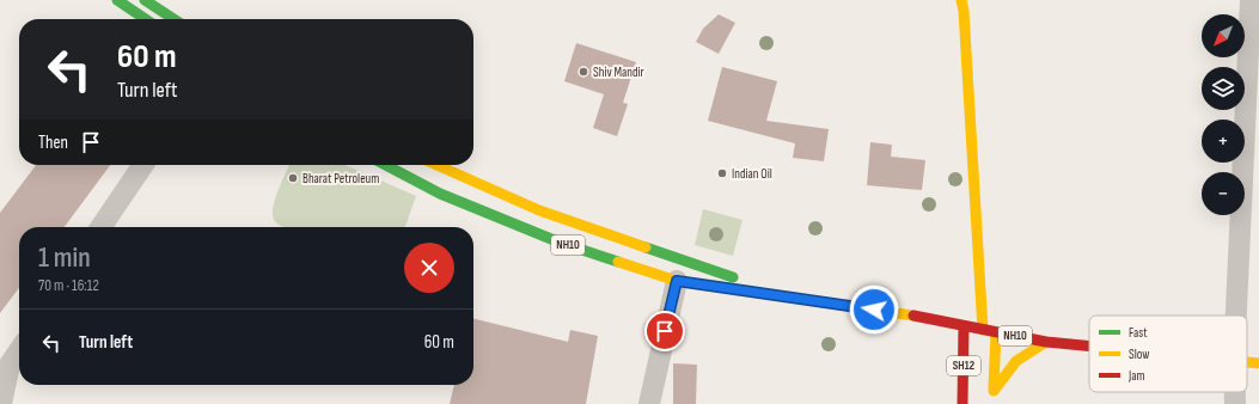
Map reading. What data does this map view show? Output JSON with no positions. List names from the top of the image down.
{
  "streets": {
    "main road": ["NH10", "SH12"]
  },
  "crossings": [
    ["NH10", "SH12"]
  ],
  "places": ["Shiv Mandir", "Indian Oil", "Bharat Petroleum"],
  "legend": ["Fast", "Slow", "Jam"],
  "north": "bottom left",
  "page": {
    "map_buttons": ["+", "−"],
    "turn": ["60 m", "Turn left"],
    "then": "Then",
    "heading": ["1 min", "70 m · 16:12"],
    "list": [
      {
        "name": "Turn left",
        "value": "60 m"
      }
    ]
  }
}
